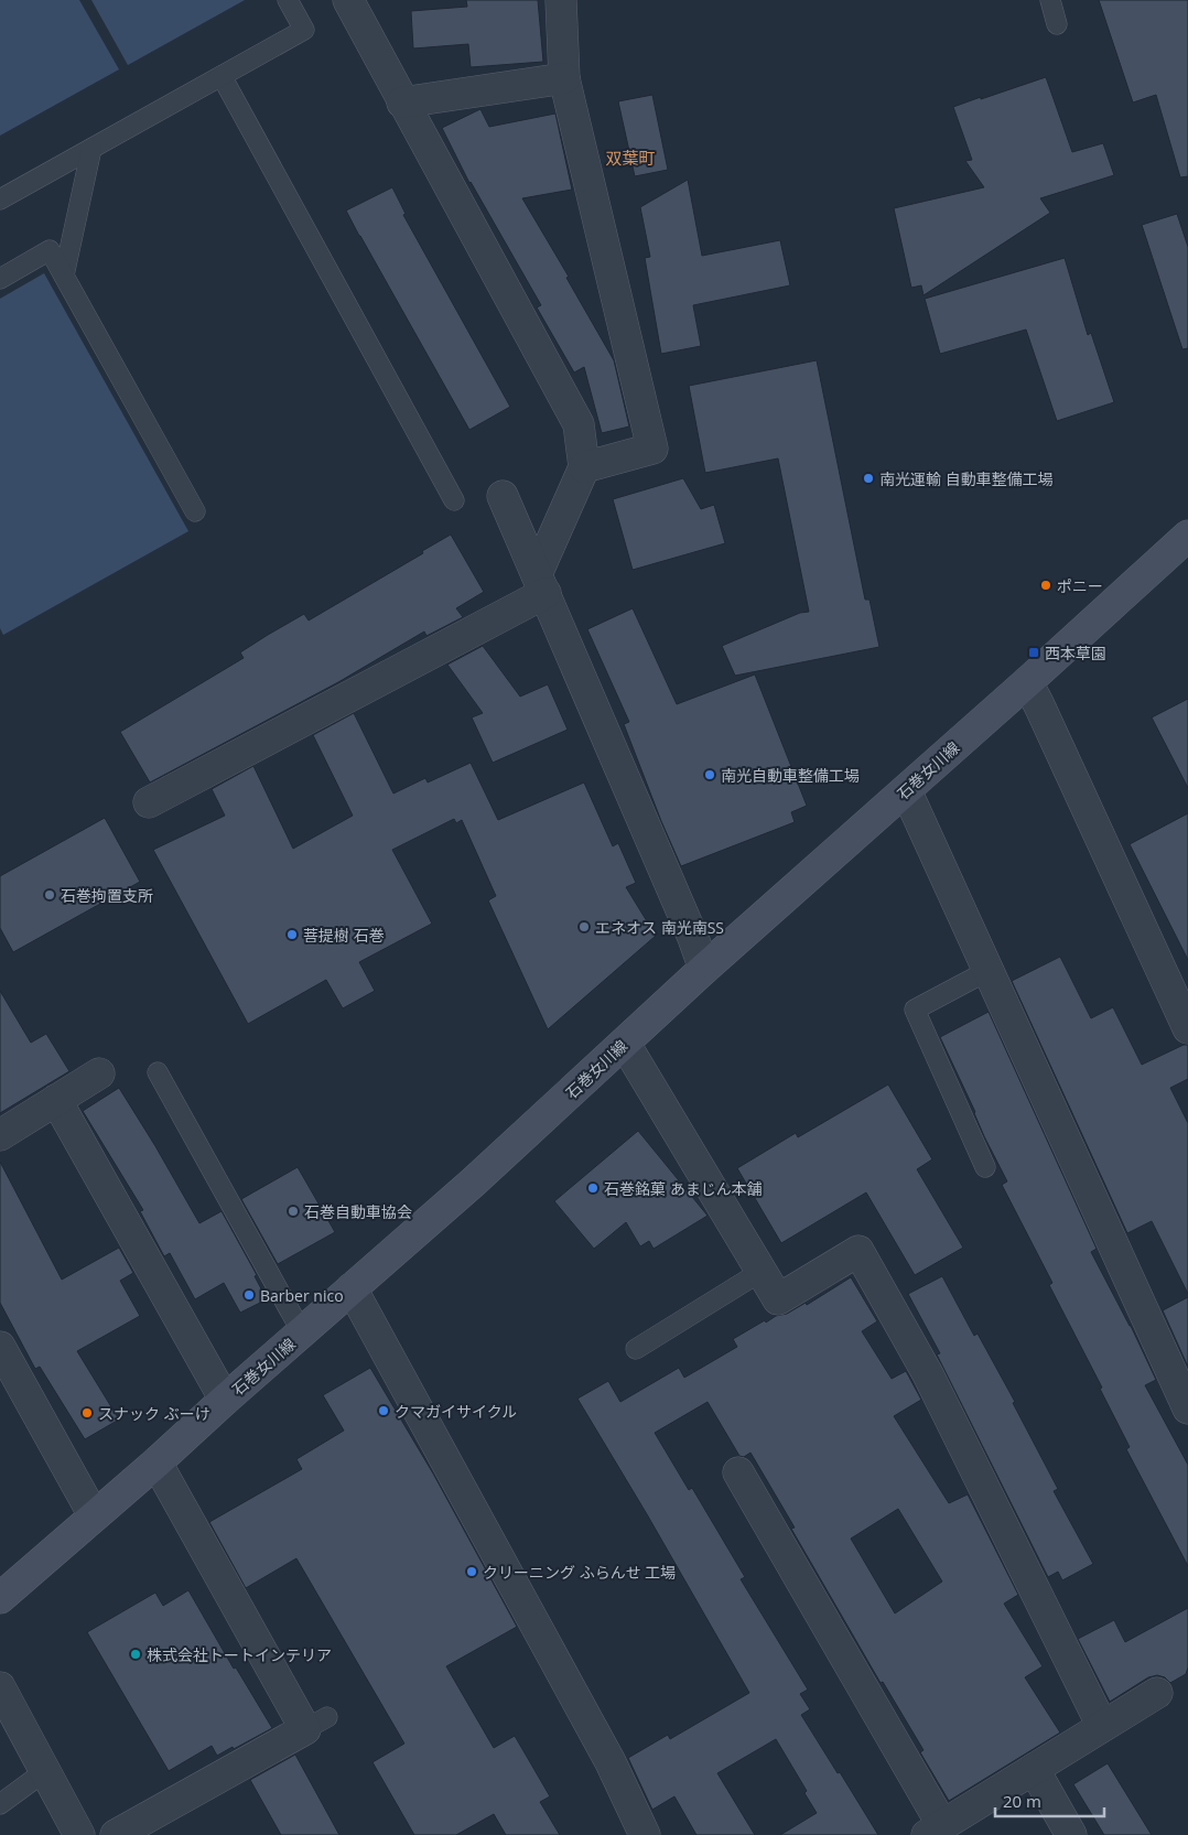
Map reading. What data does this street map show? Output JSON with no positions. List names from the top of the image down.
{
  "streets": {
    "main road": ["石巻女川線"]
  },
  "districts": ["双葉町"],
  "places": {
    "other": [
      "南光運輸 自動車整備工場",
      "ポニー",
      "南光自動車整備工場",
      "石巻拘置支所",
      "エネオス 南光南SS",
      "菩提樹 石巻",
      "石巻銘菓 あまじん本舗",
      "石巻自動車協会",
      "Barber nico",
      "クマガイサイクル",
      "スナック ぶーけ",
      "クリーニング ふらんせ 工場",
      "株式会社トートインテリア"
    ],
    "transit": ["西本草園"]
  },
  "scale_bar": "20 m"
}
